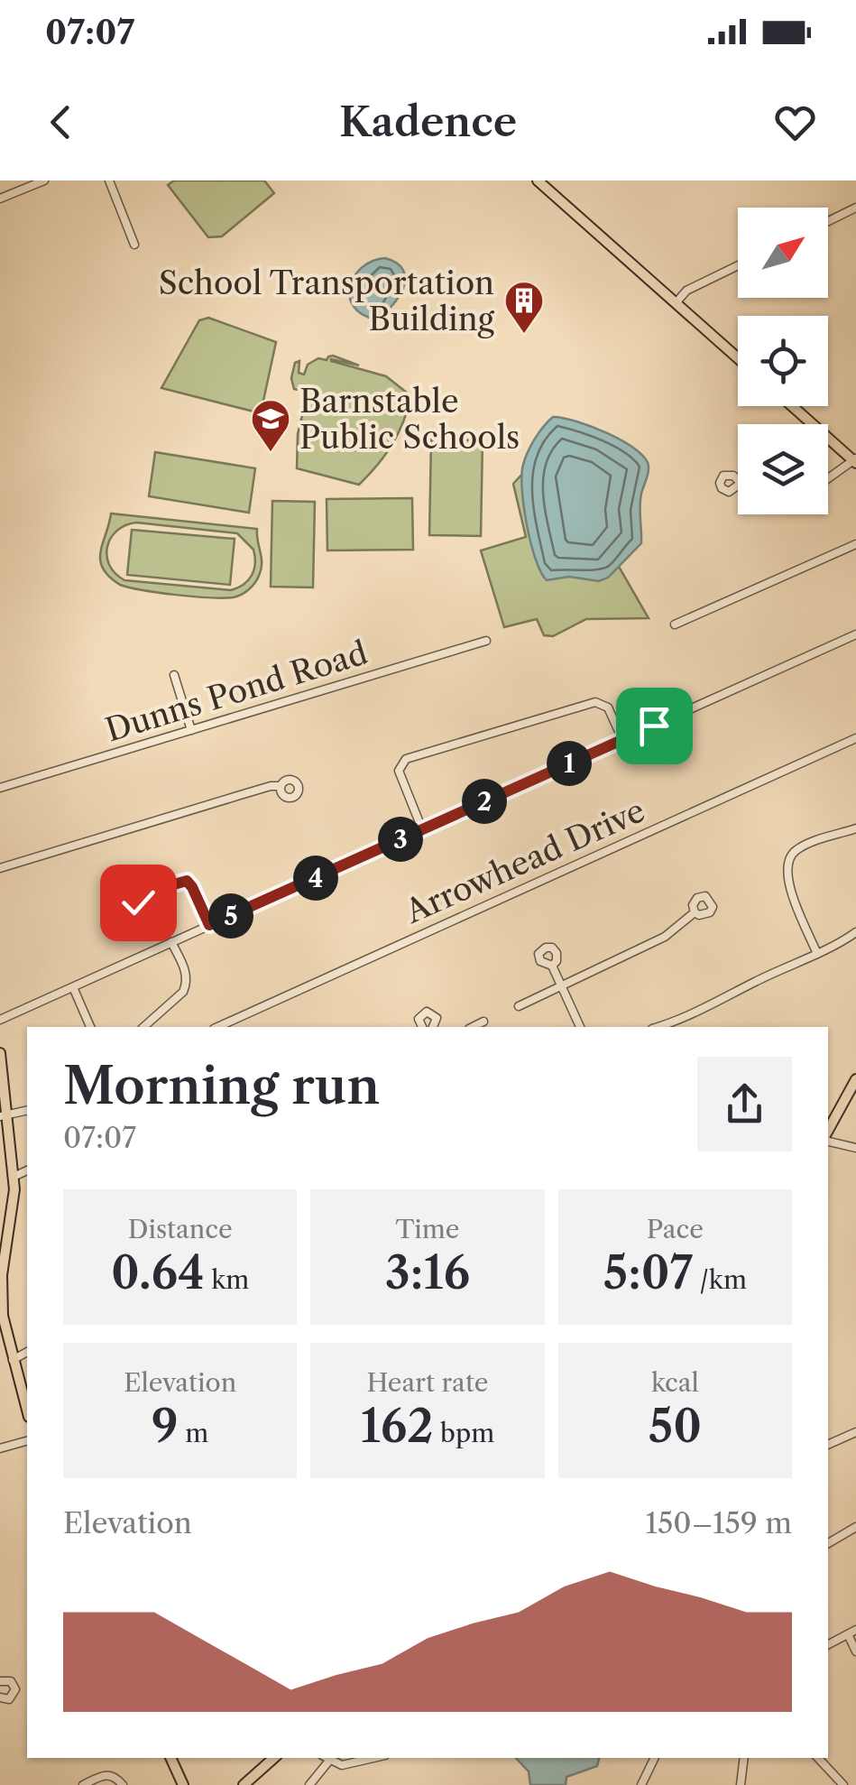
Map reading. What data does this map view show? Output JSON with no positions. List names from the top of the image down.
{
  "streets": {
    "street": ["Dunns Pond Road", "Arrowhead Drive"]
  },
  "places": {
    "building": ["School Transportation Building"],
    "school or university": ["Barnstable Public Schools"]
  },
  "north": "top right",
  "page": {
    "status": "07:07",
    "header": "Kadence",
    "pins": [
      "1",
      "2",
      "3",
      "4",
      "5"
    ],
    "heading": ["Morning run", "07:07"],
    "stats": [
      ["Distance", "0.64 km"],
      ["Time", "3:16"],
      ["Pace", "5:07 /km"],
      ["Elevation", "9 m"],
      ["Heart rate", "162 bpm"],
      ["kcal", "50"]
    ],
    "chart": ["Elevation", "150–159 m"]
  }
}
